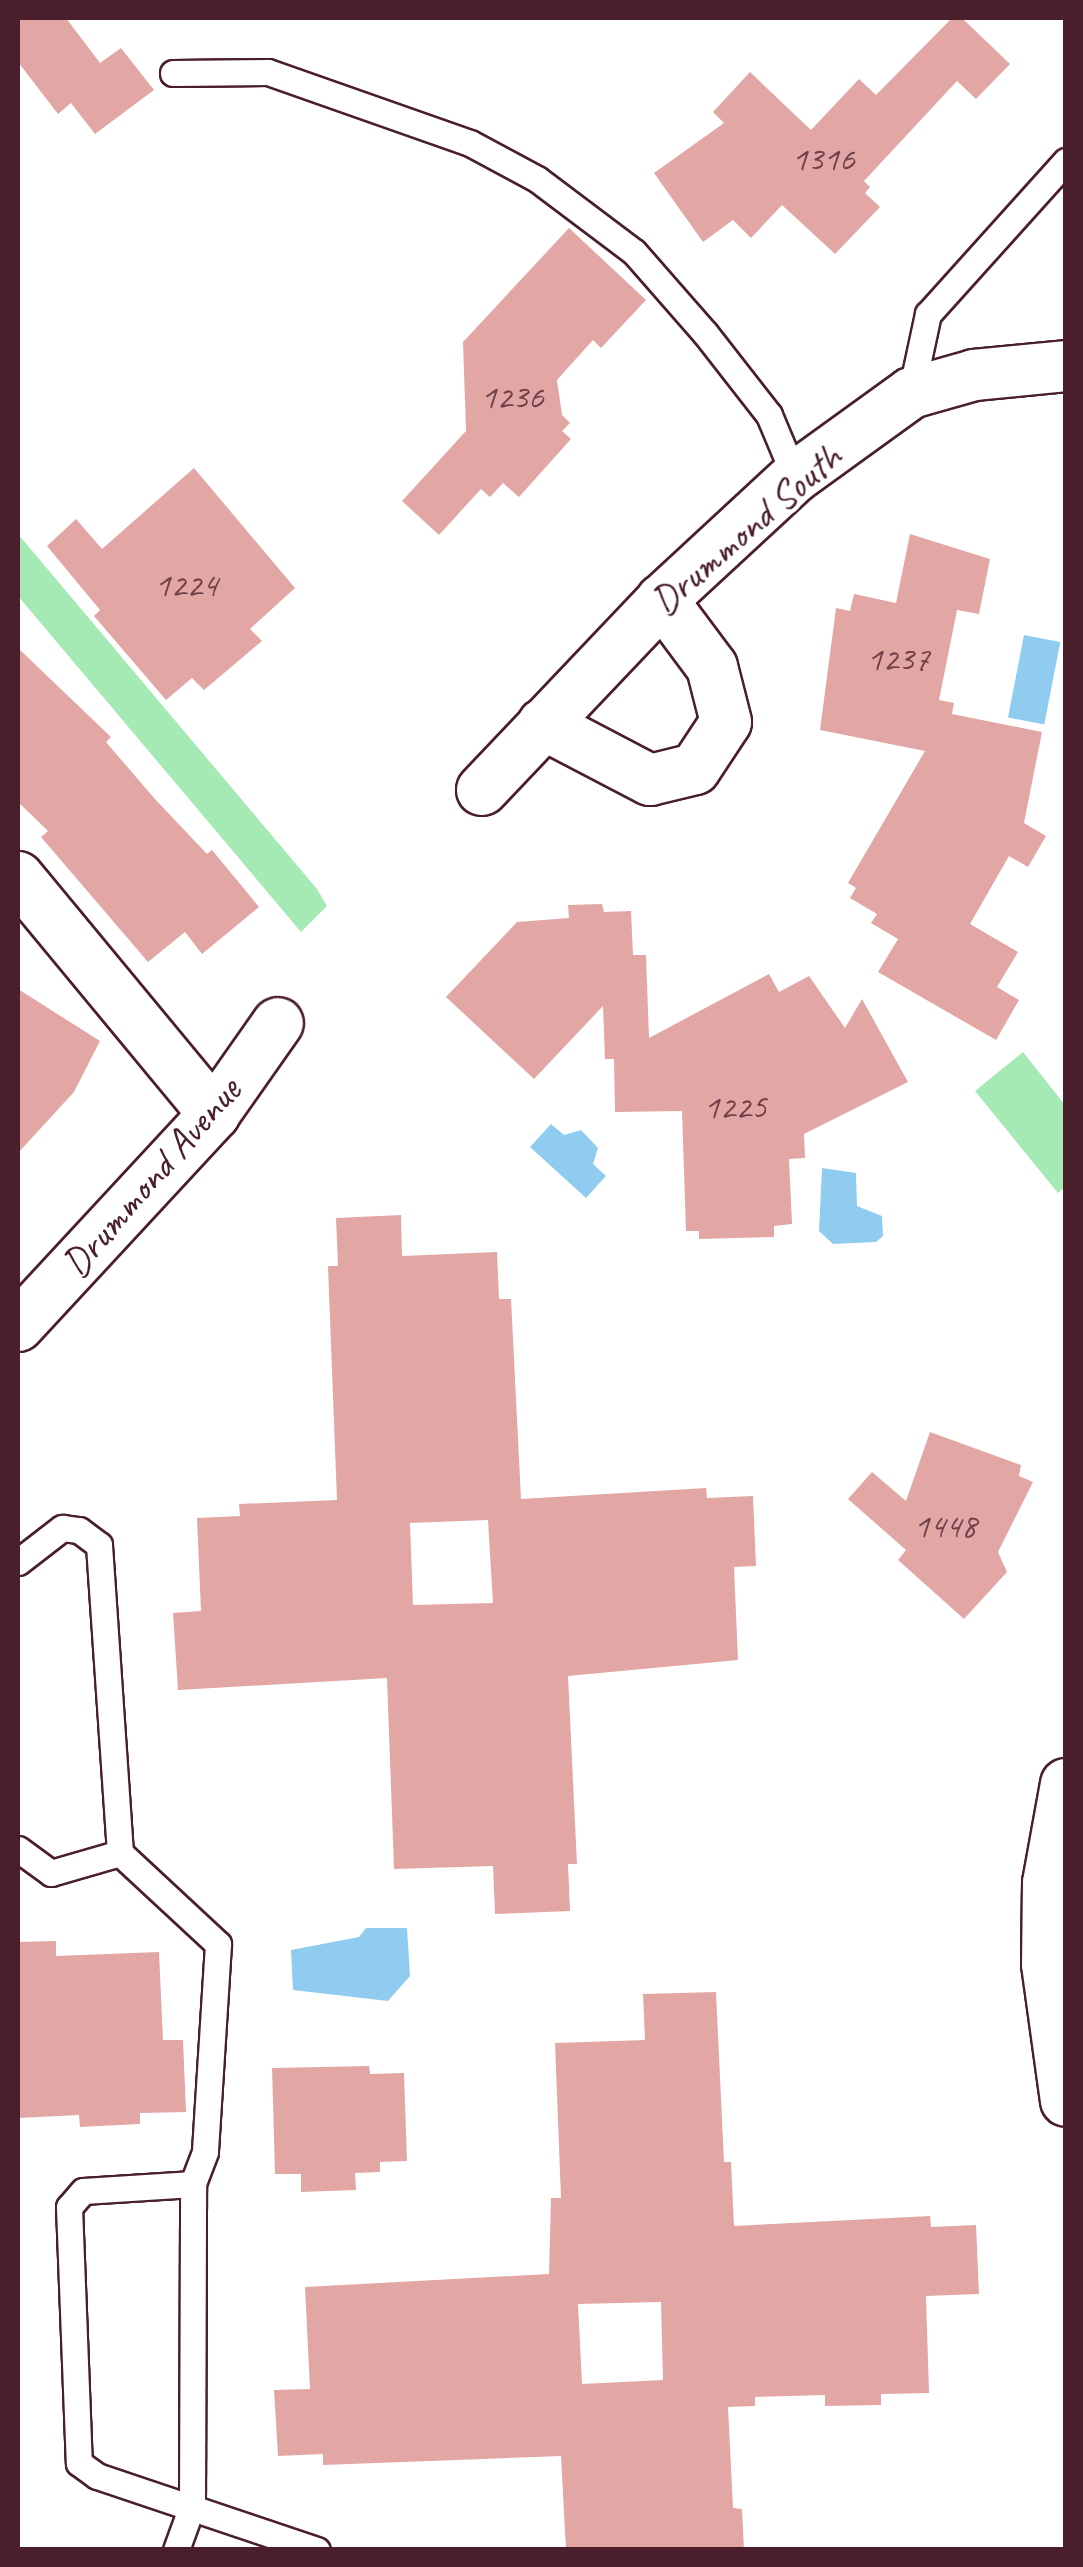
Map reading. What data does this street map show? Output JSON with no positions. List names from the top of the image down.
{
  "streets": {
    "street": ["Drummond South", "Drummond Avenue"]
  },
  "house_numbers": [
    "1316",
    "1236",
    "1224",
    "1237",
    "1225",
    "1448"
  ]
}
